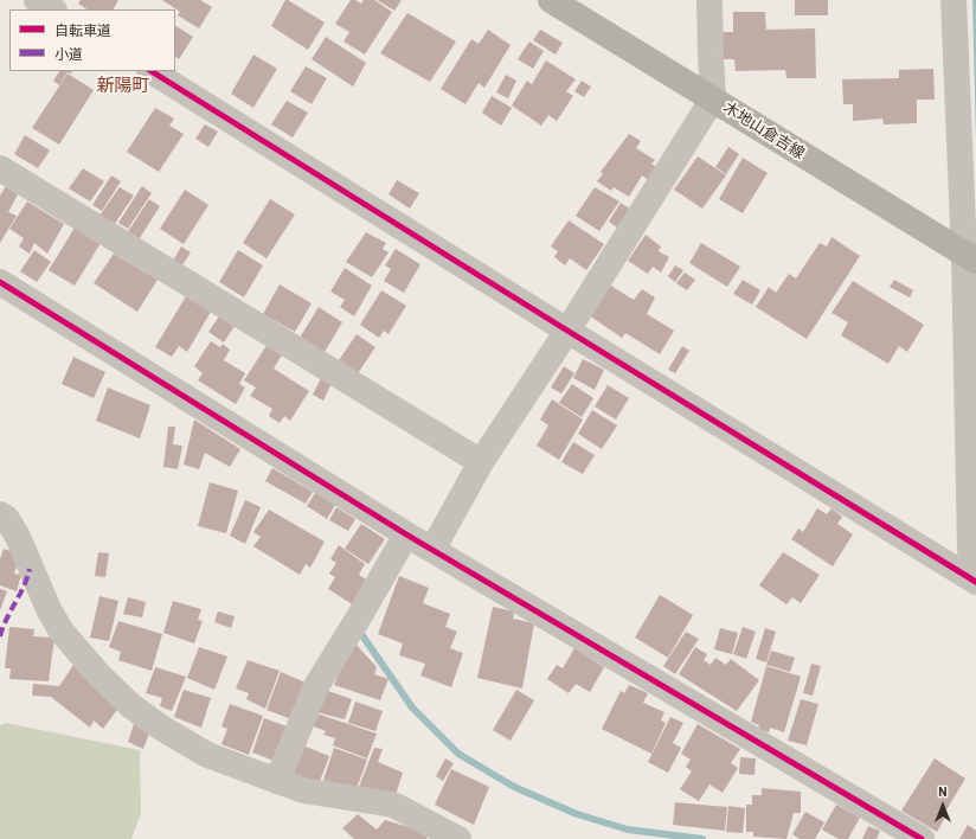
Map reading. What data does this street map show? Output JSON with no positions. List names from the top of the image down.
{
  "streets": {
    "main road": ["木地山倉吉線"]
  },
  "districts": ["新陽町"],
  "legend": ["自転車道", "小道"],
  "north": "top"
}
